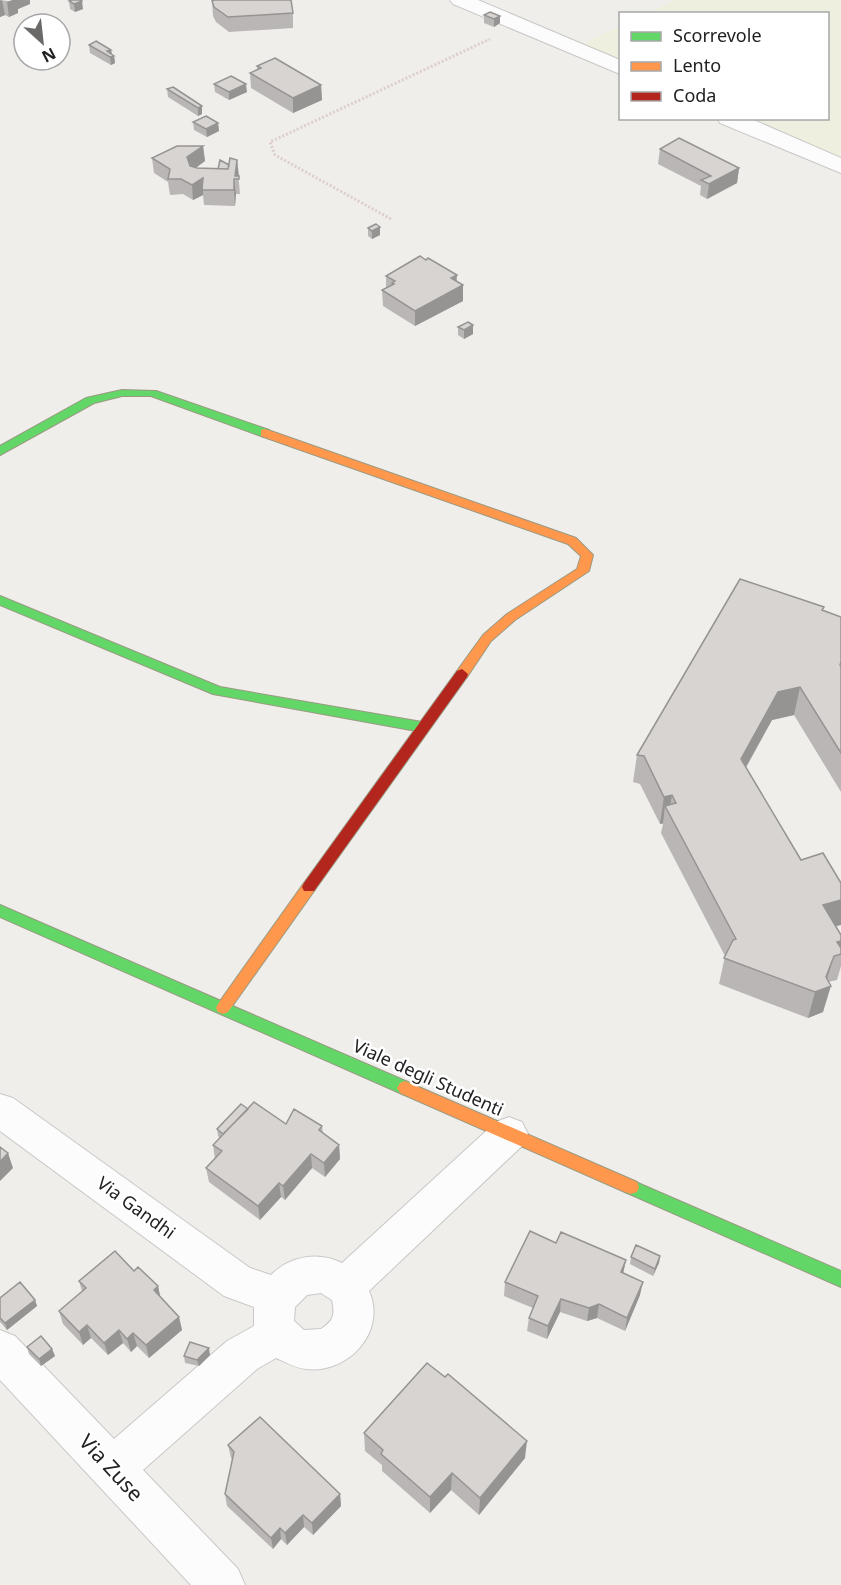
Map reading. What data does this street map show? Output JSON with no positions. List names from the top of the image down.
{
  "streets": {
    "street": ["Viale degli Studenti", "Via Gandhi", "Via Zuse"]
  },
  "legend": ["Scorrevole", "Lento", "Coda"],
  "north": "bottom right"
}
